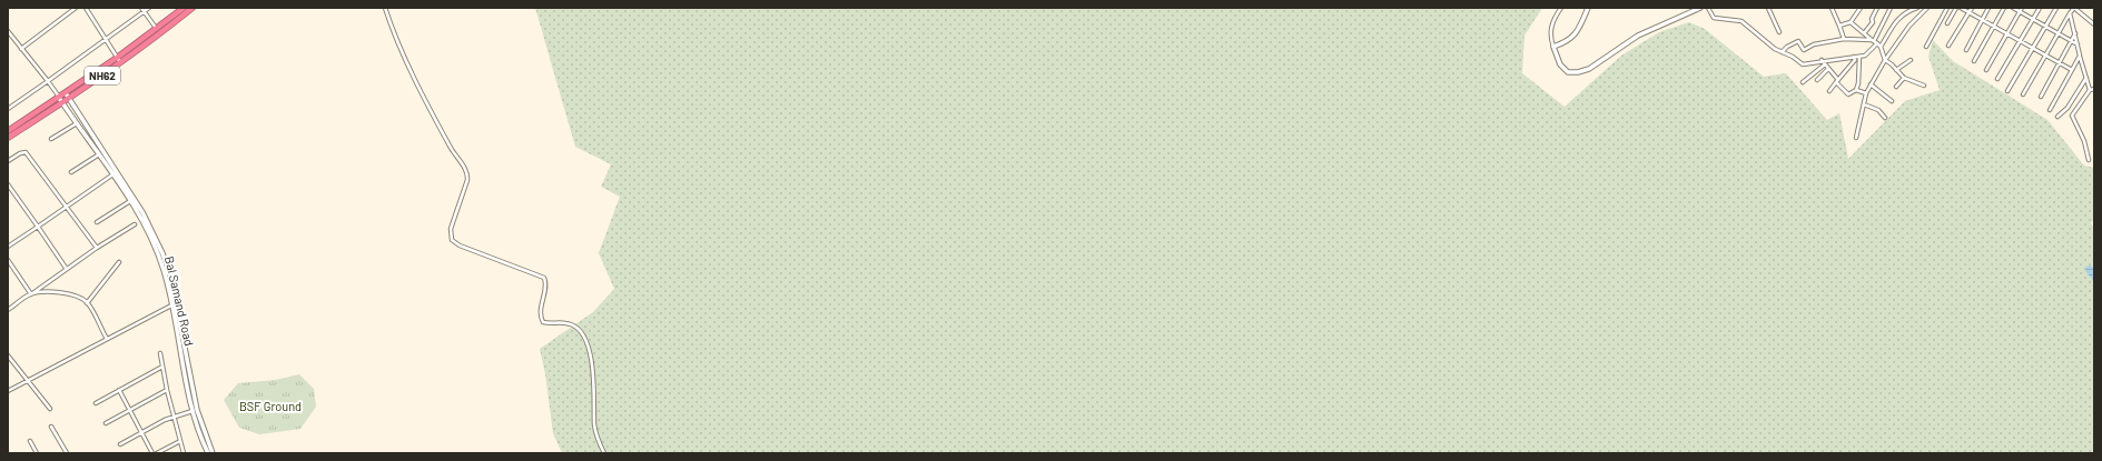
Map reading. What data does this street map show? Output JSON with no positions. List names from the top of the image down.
{
  "streets": {
    "highway": ["NH62"],
    "main road": ["Bal Samand Road"]
  },
  "crossings": [
    ["NH62", "Bal Samand Road"]
  ],
  "parks": ["BSF Ground"]
}
